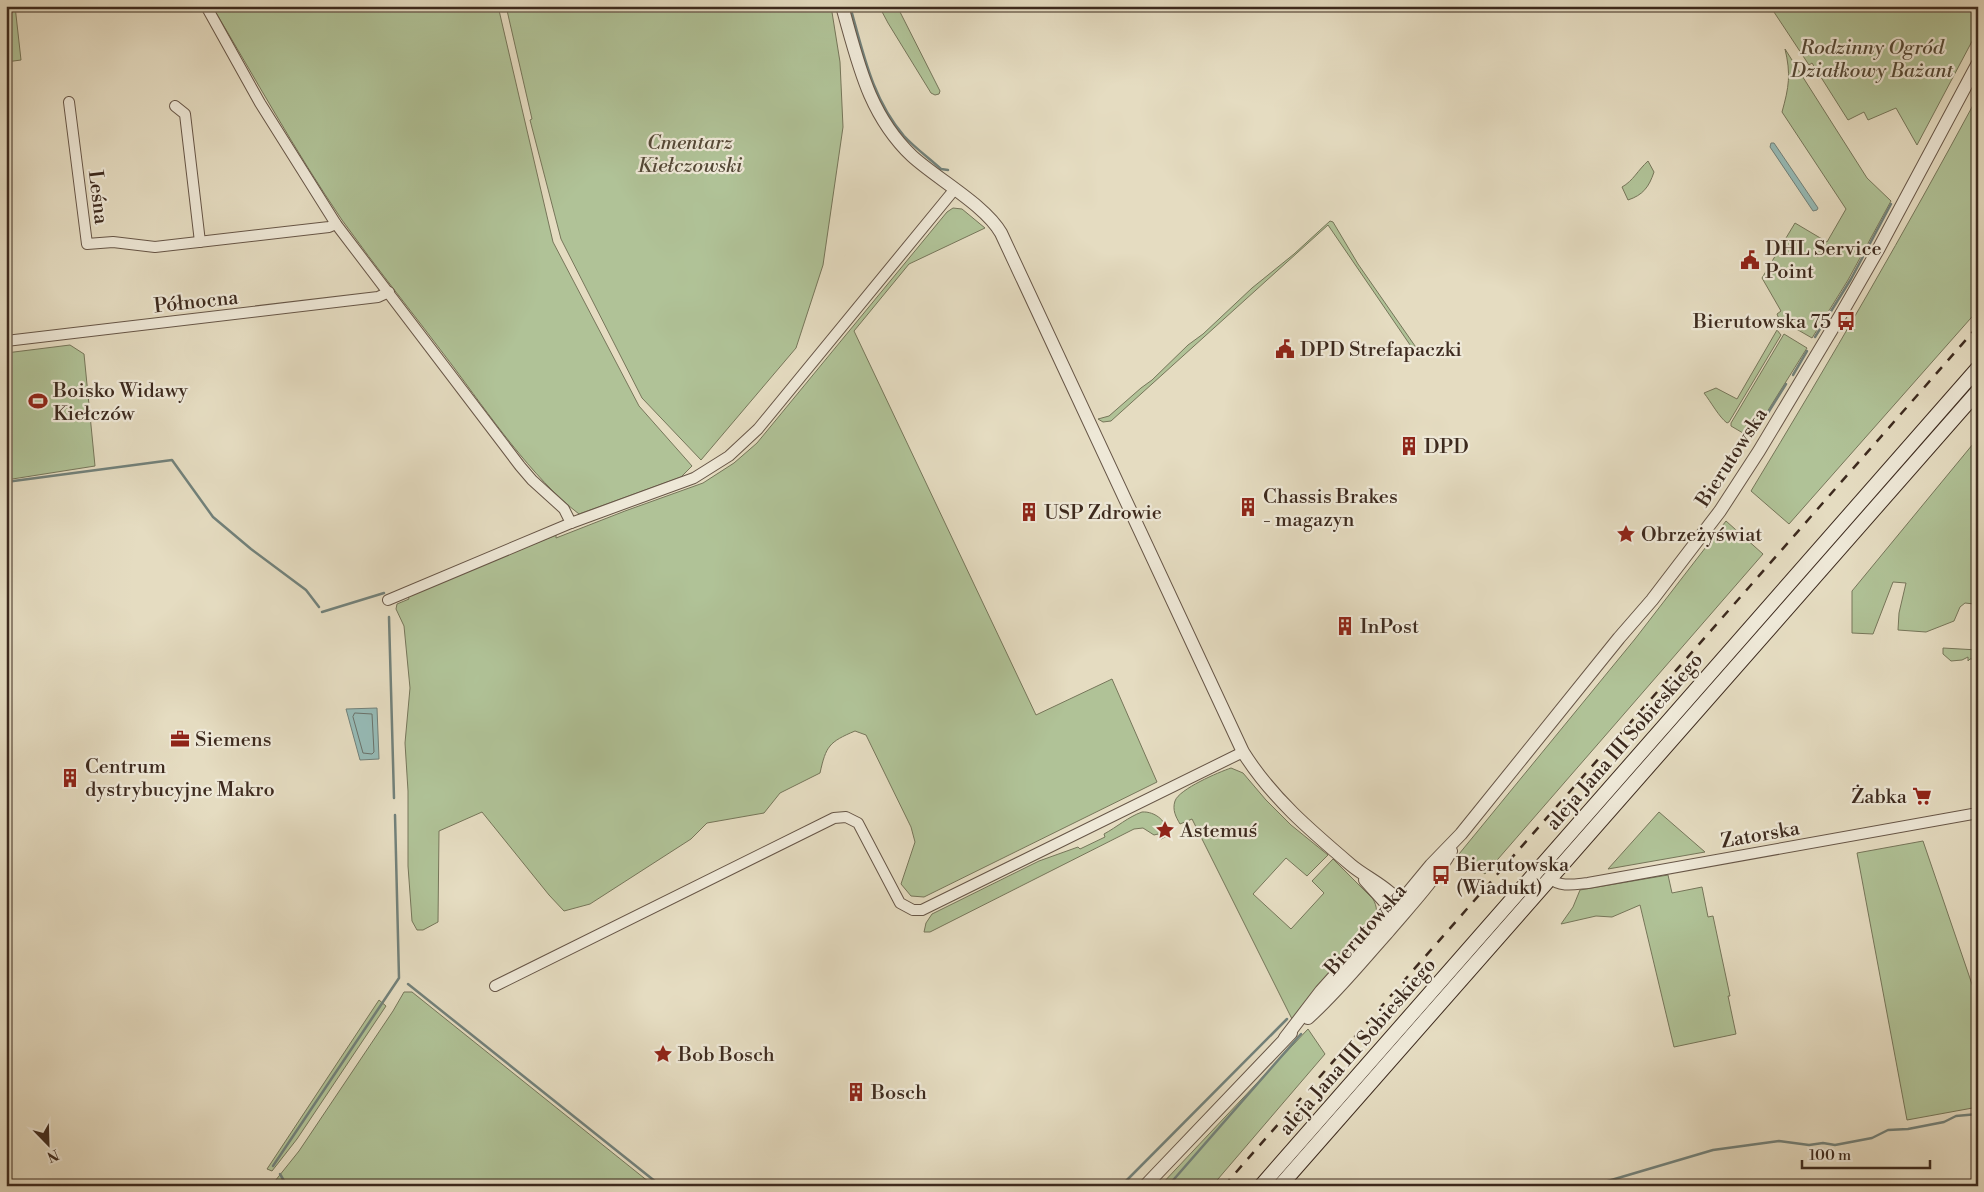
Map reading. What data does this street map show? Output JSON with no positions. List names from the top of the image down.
{
  "streets": {
    "main road": ["aleja Jana III Sobieskiego"],
    "street": [
      "Leśna",
      "Północna",
      "Bierutowska",
      "Zatorska"
    ]
  },
  "crossings": [
    ["aleja Jana III Sobieskiego", "Zatorska"]
  ],
  "parks": ["Rodzinny Ogród Działkowy Bażant", "Cmentarz Kiełczowski"],
  "places": {
    "public building": ["DHL Service Point", "DPD Strefapaczki"],
    "bus stop": ["Bierutowska 75", "Bierutowska (Wiadukt)"],
    "sports": ["Boisko Widawy Kiełczów"],
    "building": [
      "DPD",
      "Chassis Brakes - magazyn",
      "USP Zdrowie",
      "InPost",
      "Centrum dystrybucyjne Makro",
      "Bosch"
    ],
    "place": ["Obrzeżyświat", "Astemuś", "Bob Bosch"],
    "office": ["Siemens"],
    "supermarket": ["Żabka"]
  },
  "scale_bar": "100 m",
  "north": "bottom right"
}
